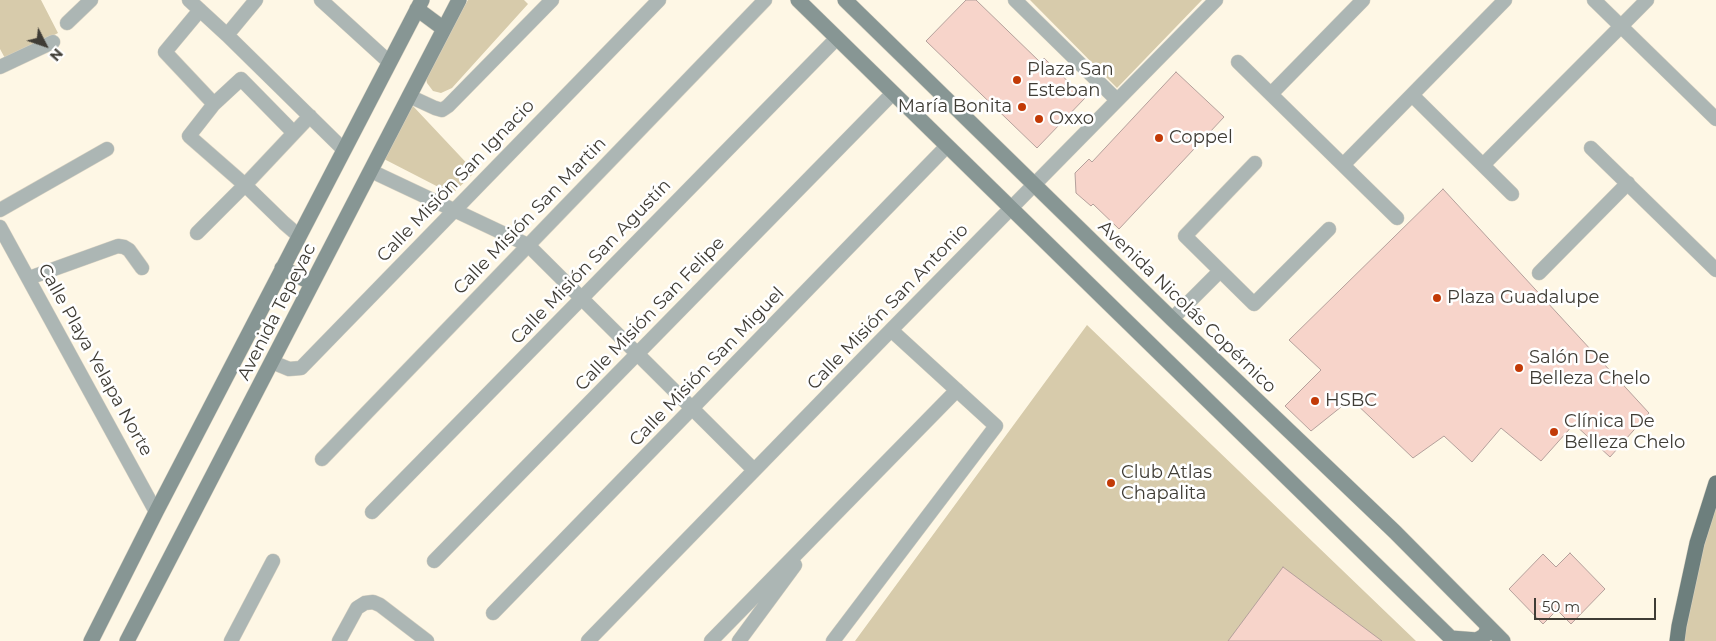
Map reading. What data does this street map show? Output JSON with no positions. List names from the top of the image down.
{
  "streets": {
    "street": [
      "Calle Misión San Ignacio",
      "Calle Misión San Martin",
      "Calle Misión San Agustín",
      "Calle Misión San Antonio",
      "Avenida Nicolás Copérnico",
      "Avenida Tepeyac",
      "Calle Misión San Felipe",
      "Calle Playa Yelapa Norte",
      "Calle Misión San Miguel"
    ]
  },
  "crossings": [
    ["Calle Misión San Ignacio", "Avenida Tepeyac"],
    ["Calle Misión San Antonio", "Avenida Nicolás Copérnico"],
    ["Avenida Tepeyac", "Calle Playa Yelapa Norte"]
  ],
  "places": [
    "Plaza San Esteban",
    "María Bonita",
    "Oxxo",
    "Coppel",
    "Plaza Guadalupe",
    "Salón De Belleza Chelo",
    "HSBC",
    "Clínica De Belleza Chelo",
    "Club Atlas Chapalita"
  ],
  "scale_bar": "50 m",
  "north": "bottom right"
}
